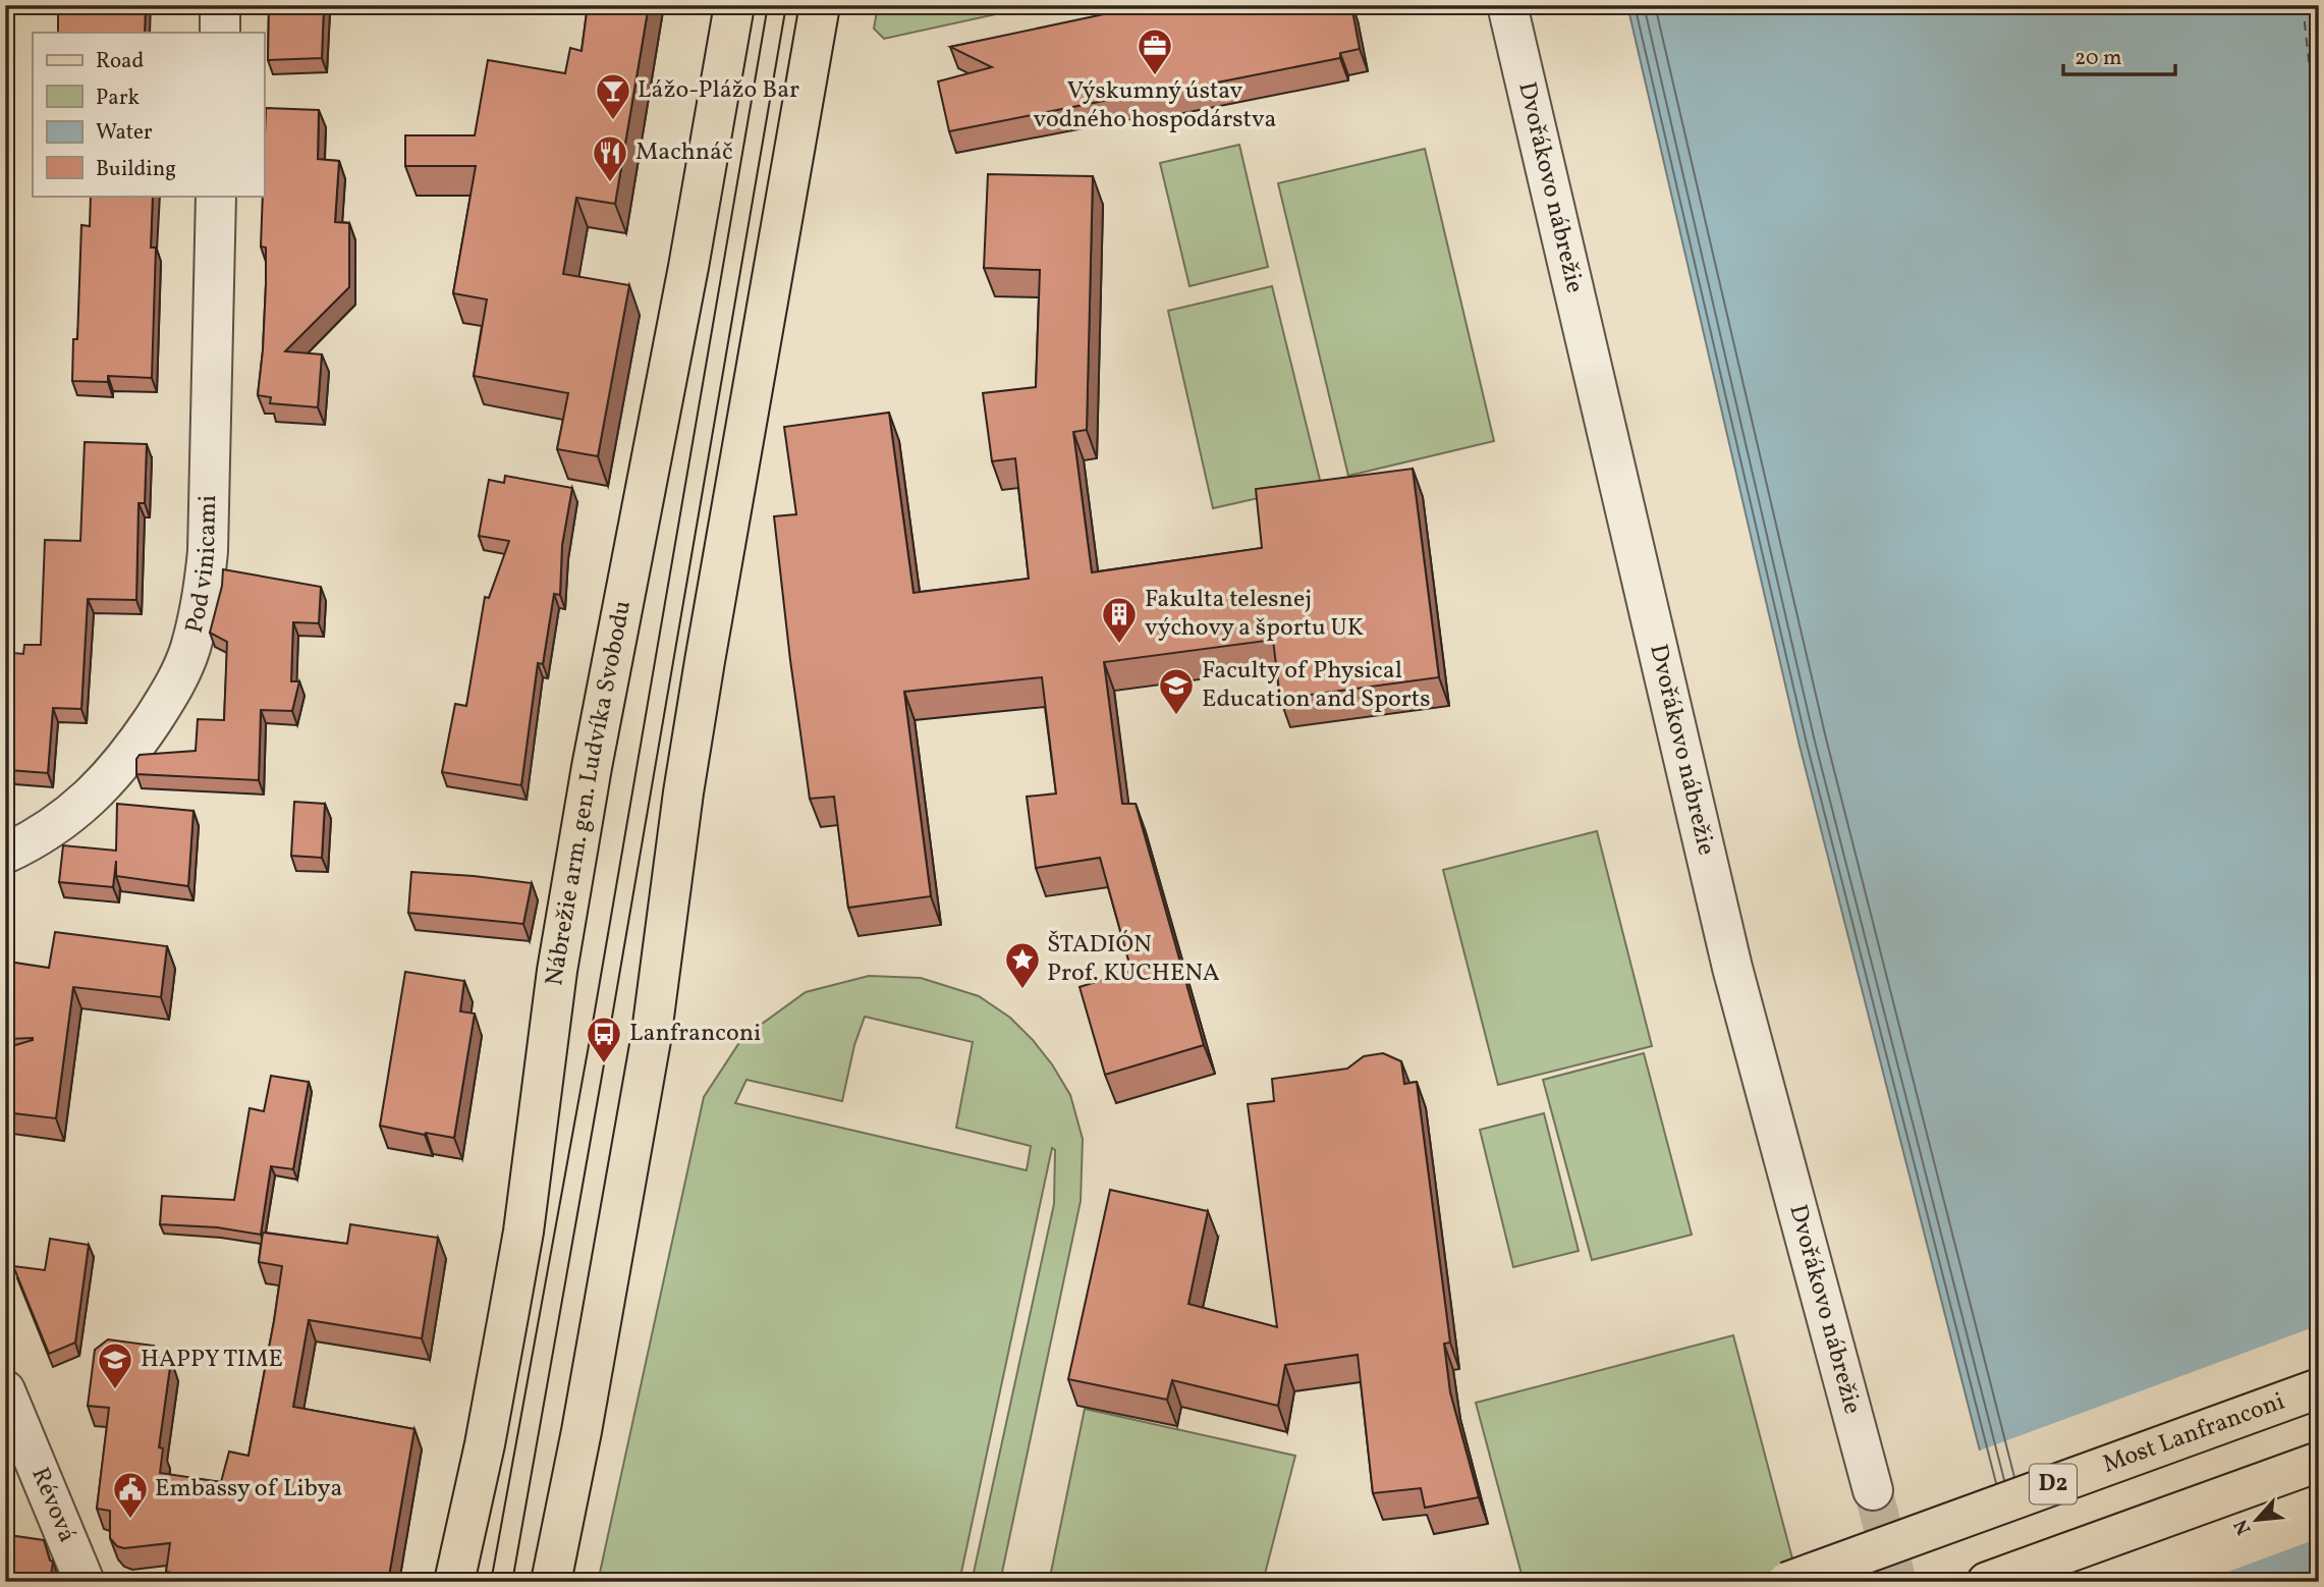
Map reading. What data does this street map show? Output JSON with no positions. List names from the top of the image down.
{
  "streets": {
    "main road": ["Nábrežie arm. gen. Ludvíka Svobodu", "Most Lanfranconi", "D2"],
    "street": ["Dvořákovo nábrežie", "Pod vinicami", "Révová"]
  },
  "places": {
    "office": ["Výskumný ústav vodného hospodárstva"],
    "bar": ["Lážo-Plážo Bar"],
    "restaurant": ["Machnáč"],
    "building": ["Fakulta telesnej výchovy a športu UK"],
    "school or university": ["Faculty of Physical Education and Sports", "HAPPY TIME"],
    "place": ["ŠTADIÓN Prof. KUCHENA"],
    "bus stop": ["Lanfranconi"],
    "public building": ["Embassy of Libya"]
  },
  "legend": [
    "Road",
    "Park",
    "Water",
    "Building"
  ],
  "scale_bar": "20 m",
  "north": "bottom left"
}
